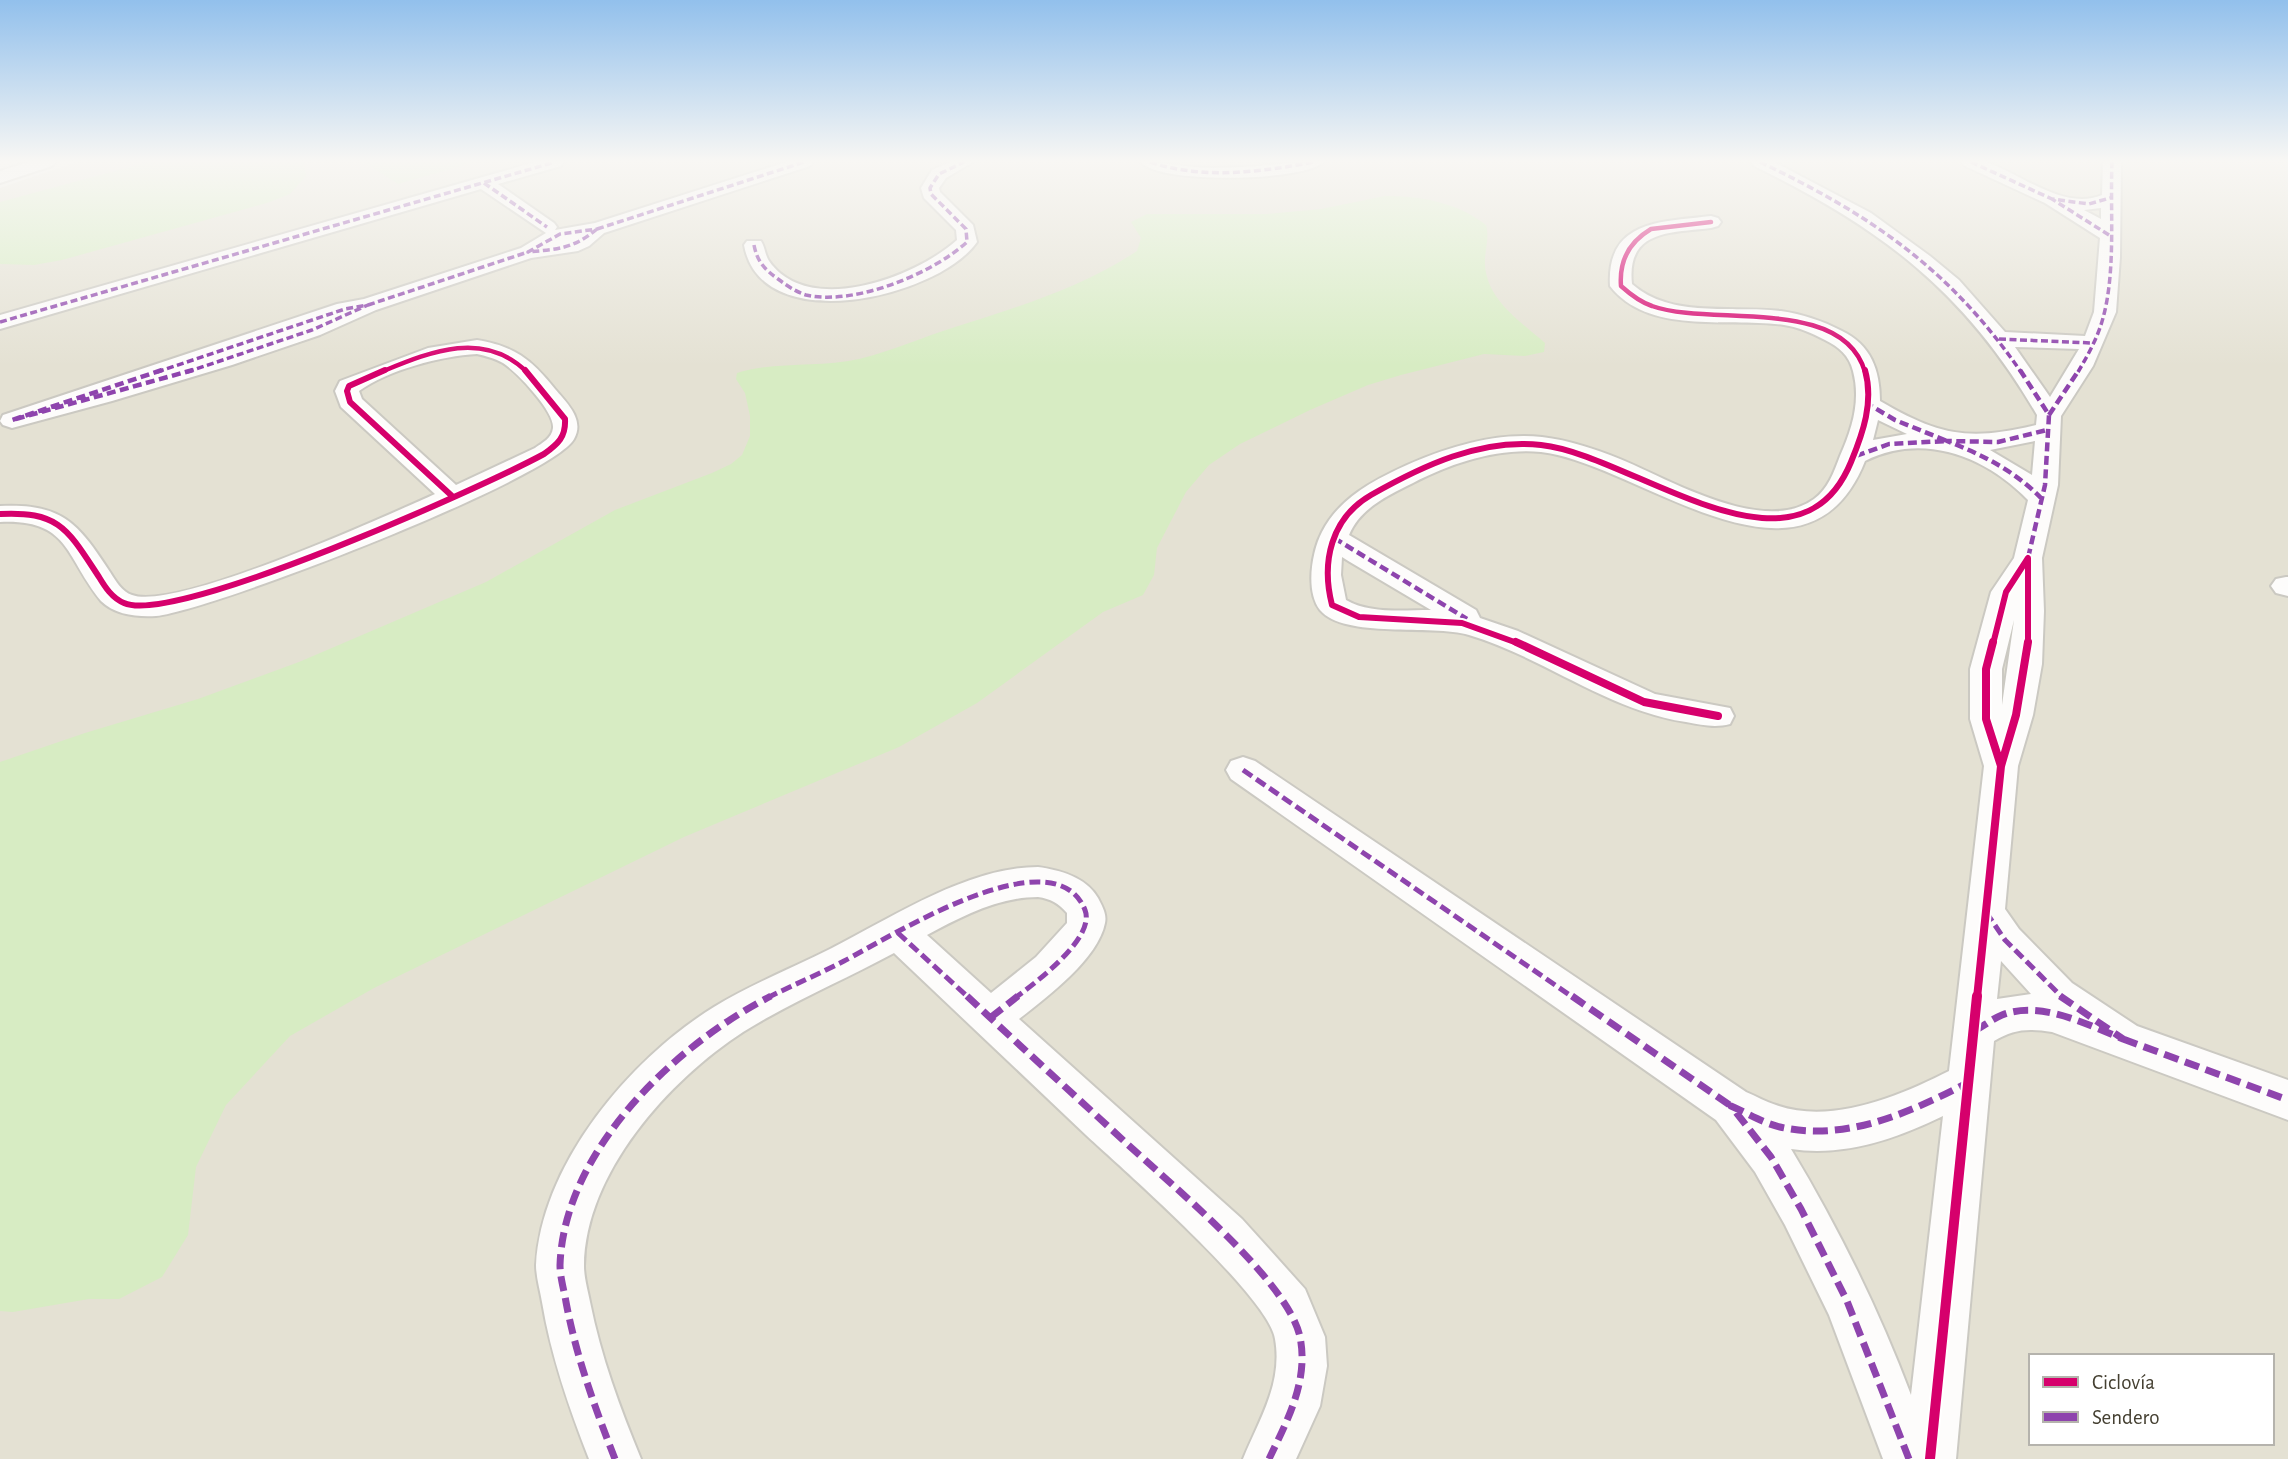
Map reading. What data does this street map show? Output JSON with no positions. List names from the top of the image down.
{
  "legend": ["Ciclovía", "Sendero"]
}
